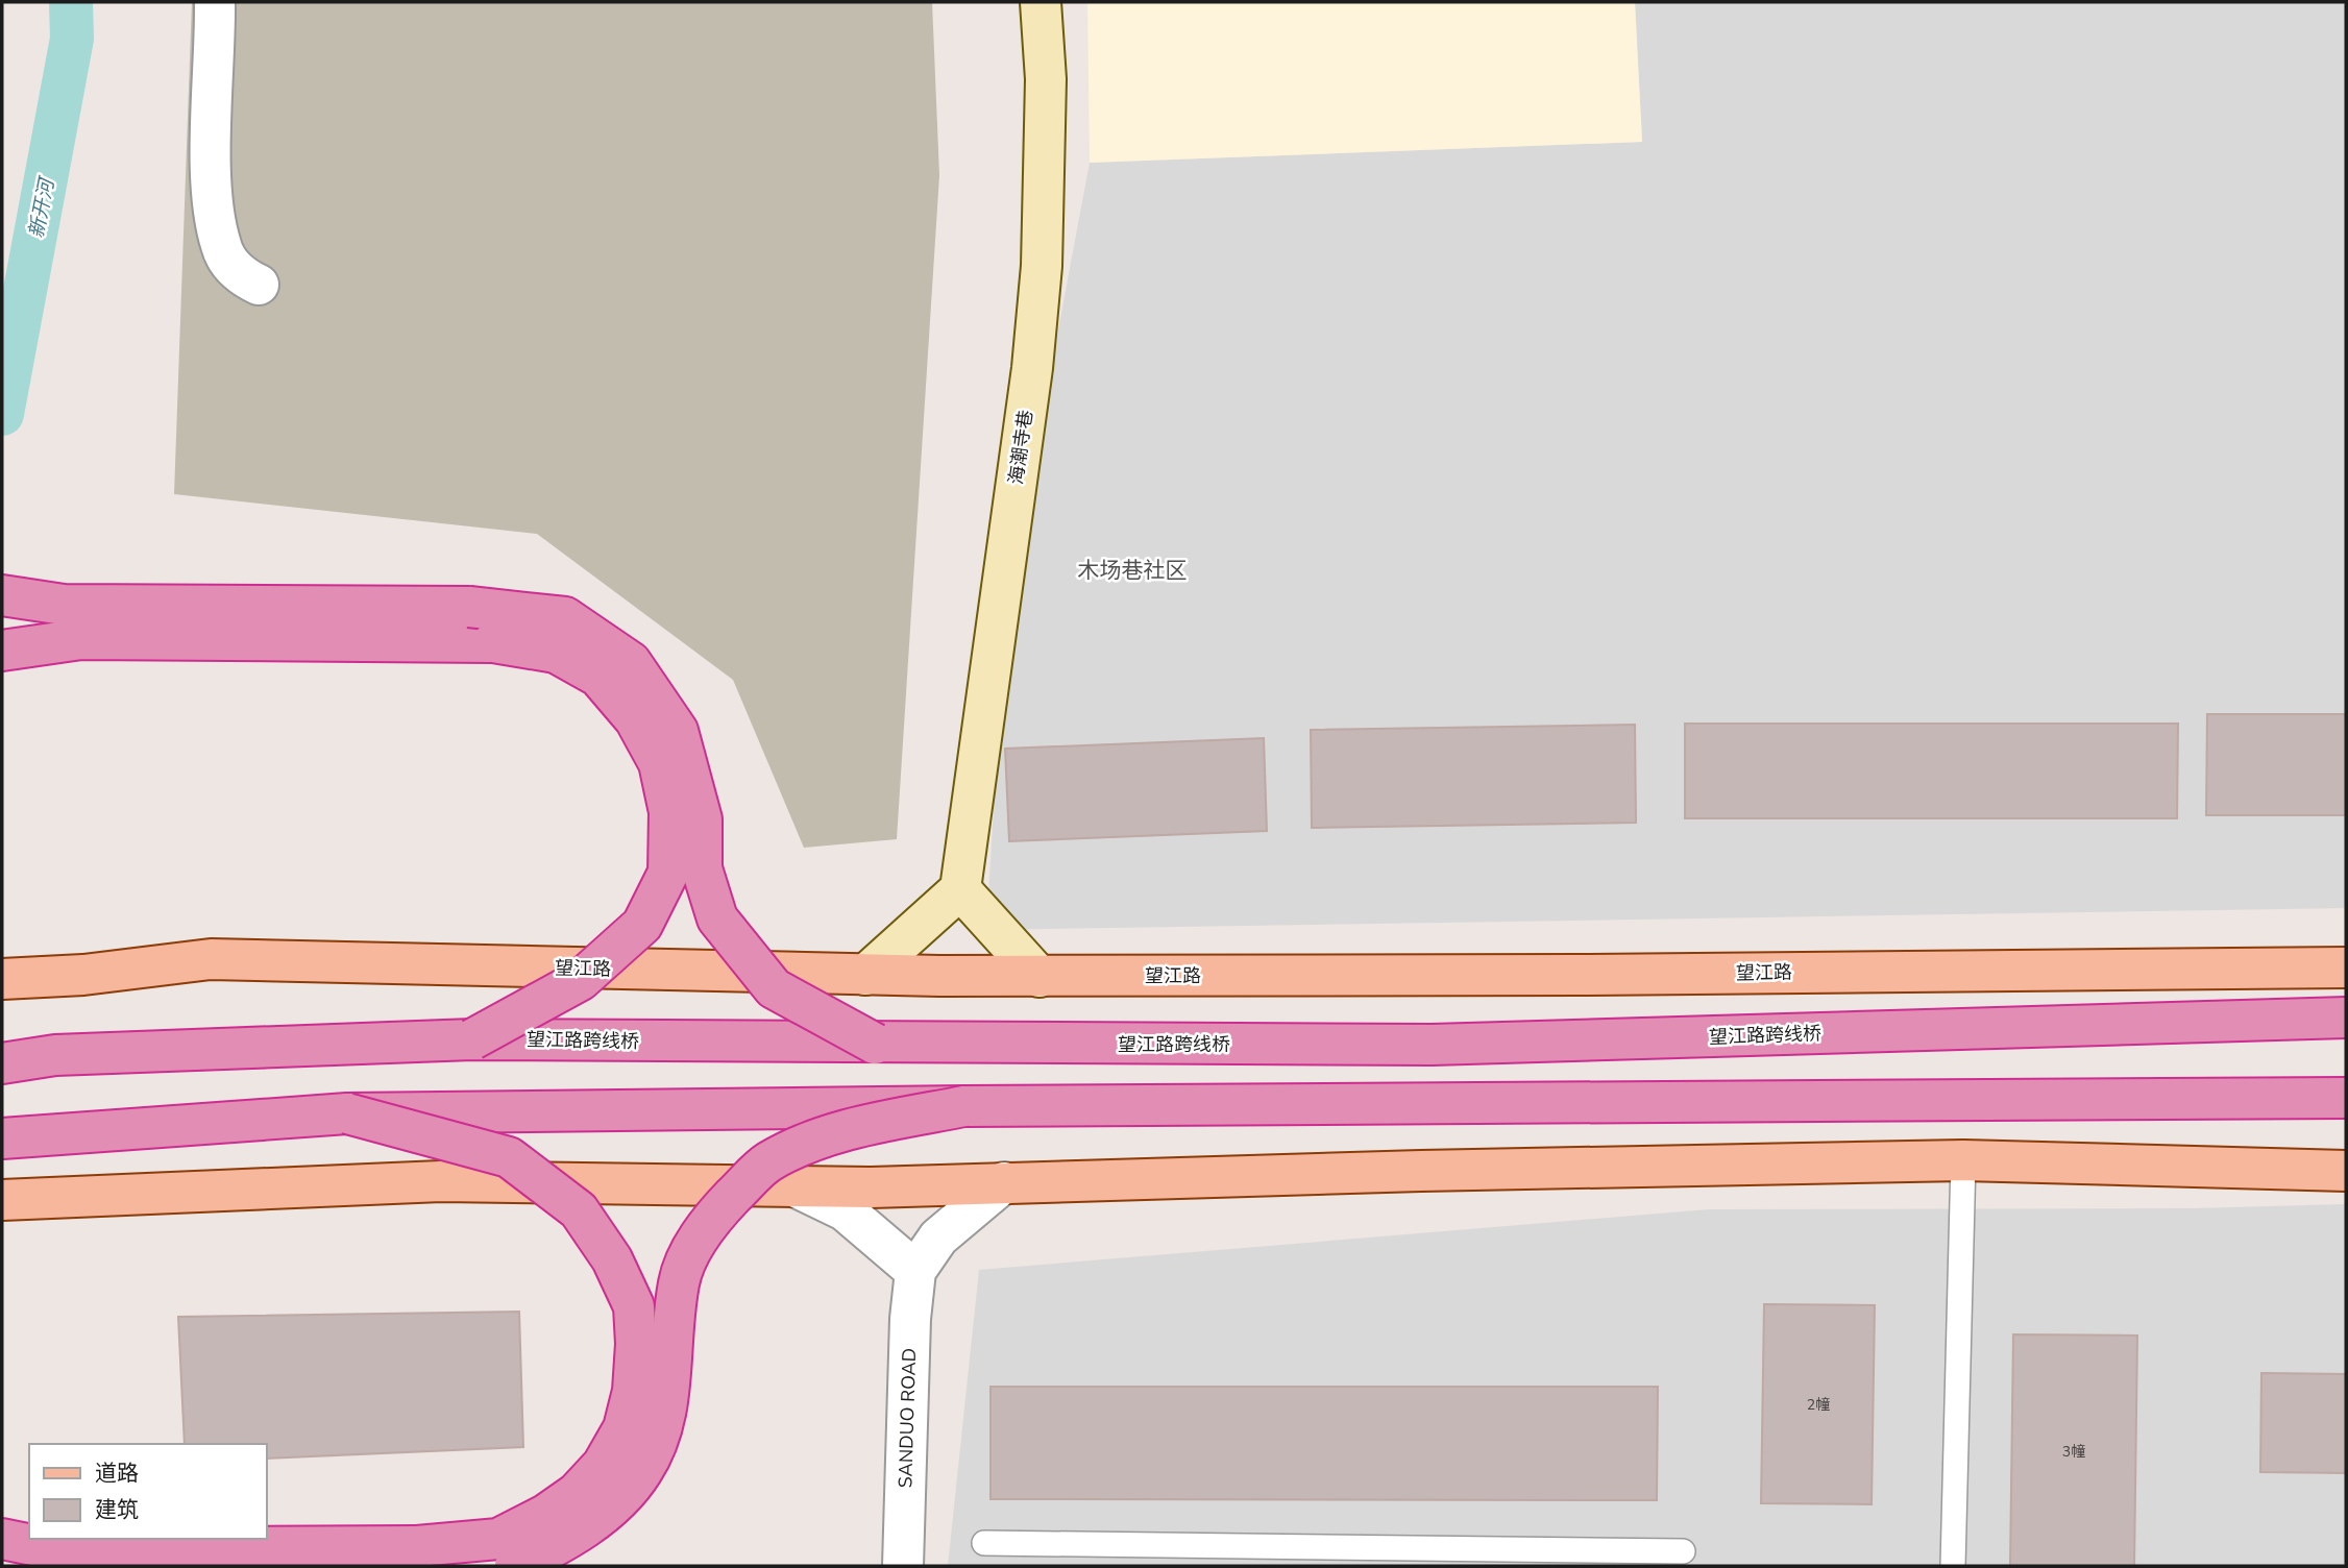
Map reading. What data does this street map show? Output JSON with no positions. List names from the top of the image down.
{
  "streets": {
    "highway": ["望江路跨线桥"],
    "main road": ["望江路"],
    "street": ["海潮寺巷", "SANDUO ROAD"]
  },
  "districts": ["木场巷社区"],
  "water": ["新开河"],
  "house_numbers": ["2幢", "3幢"],
  "legend": ["道路", "建筑"]
}
